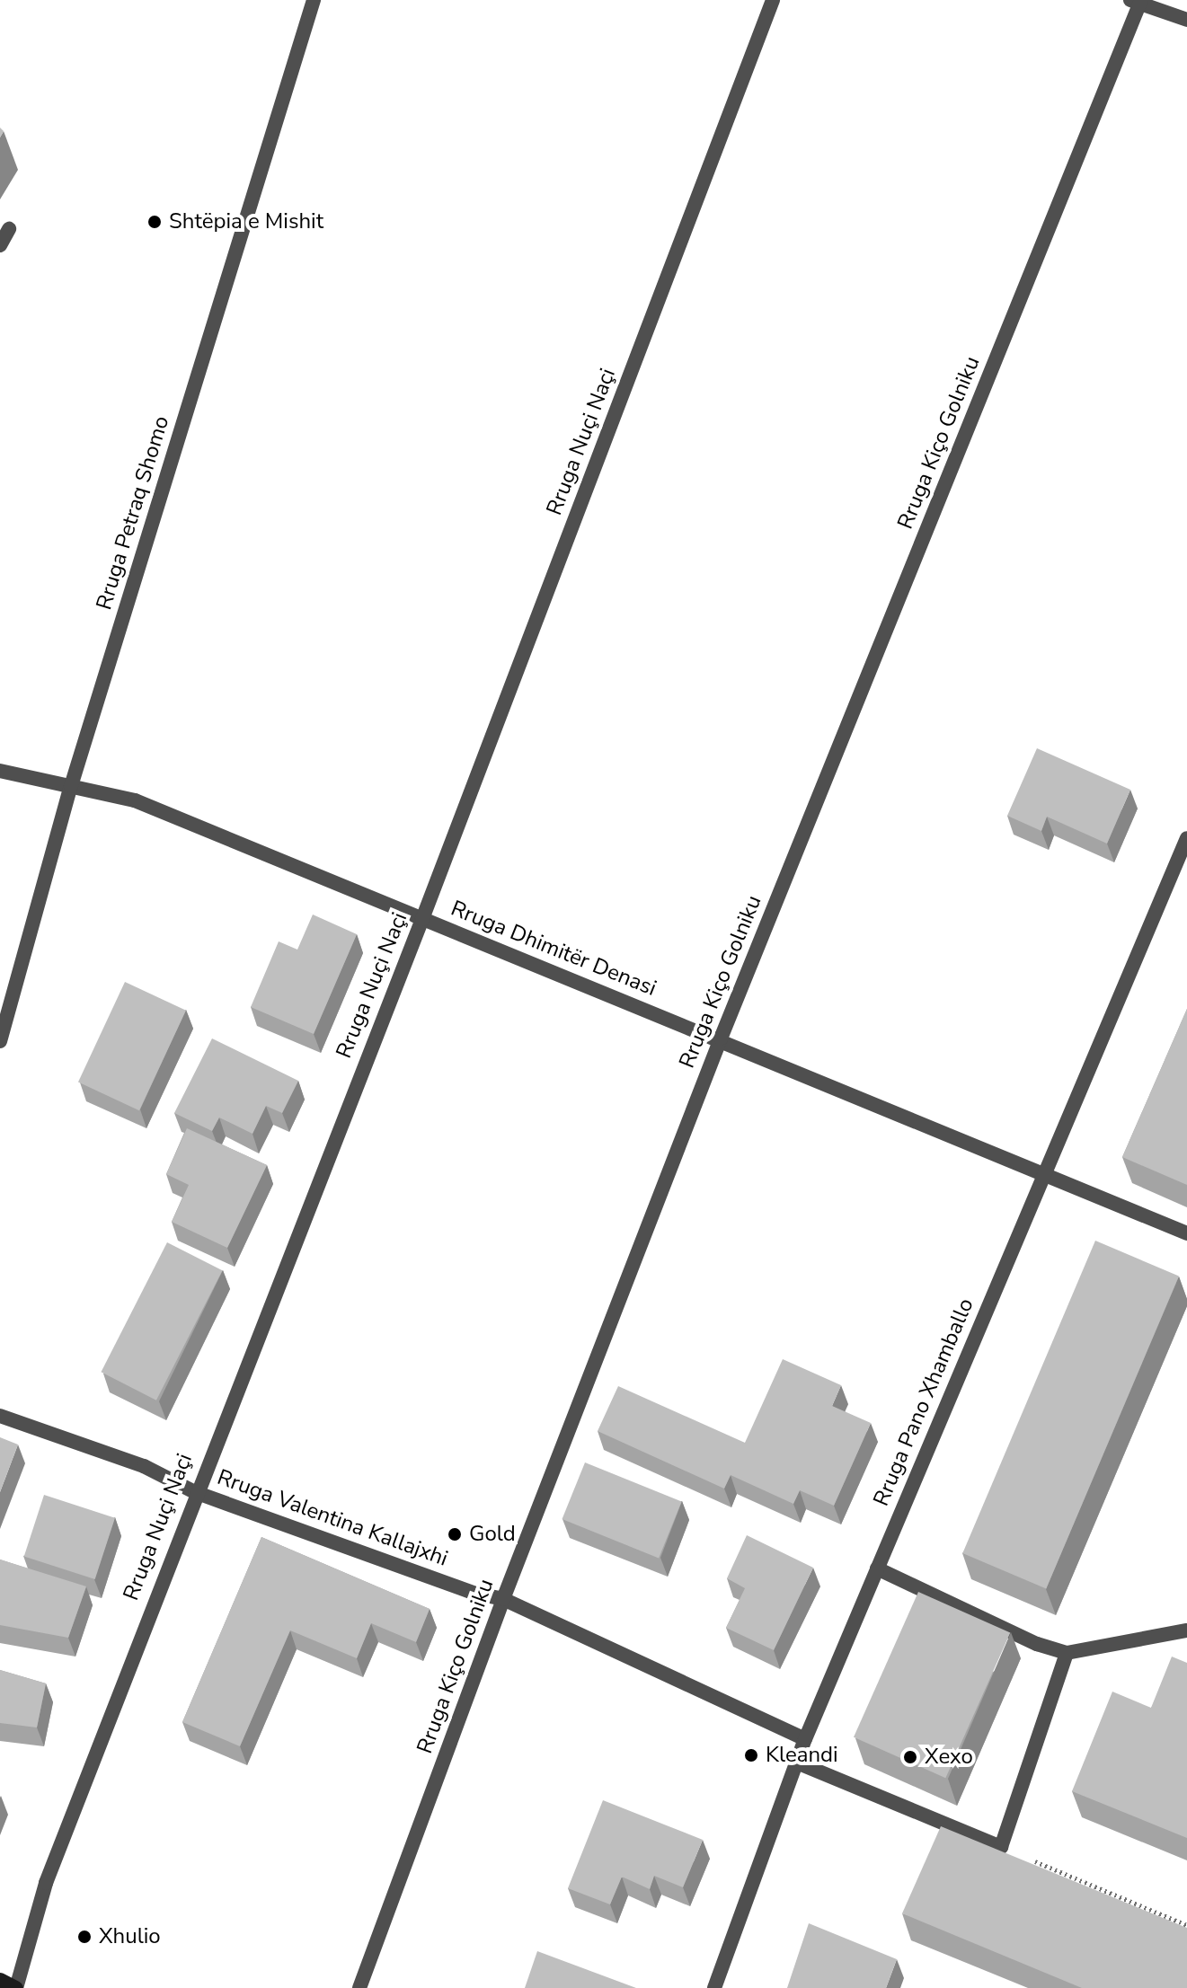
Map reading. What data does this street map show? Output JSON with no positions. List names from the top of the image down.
{
  "streets": {
    "street": [
      "Rruga Nuçi Naçi",
      "Rruga Kiço Golniku",
      "Rruga Petraq Shomo",
      "Rruga Dhimitër Denasi",
      "Rruga Pano Xhamballo",
      "Rruga Valentina Kallajxhi"
    ]
  },
  "crossings": [
    ["Rruga Nuçi Naçi", "Rruga Dhimitër Denasi"],
    ["Rruga Nuçi Naçi", "Rruga Valentina Kallajxhi"],
    ["Rruga Kiço Golniku", "Rruga Dhimitër Denasi"],
    ["Rruga Kiço Golniku", "Rruga Valentina Kallajxhi"],
    ["Rruga Petraq Shomo", "Rruga Dhimitër Denasi"],
    ["Rruga Dhimitër Denasi", "Rruga Pano Xhamballo"],
    ["Rruga Pano Xhamballo", "Rruga Valentina Kallajxhi"]
  ],
  "places": [
    "Shtëpia e Mishit",
    "Gold",
    "Kleandi",
    "Xexo",
    "Xhulio"
  ]
}
